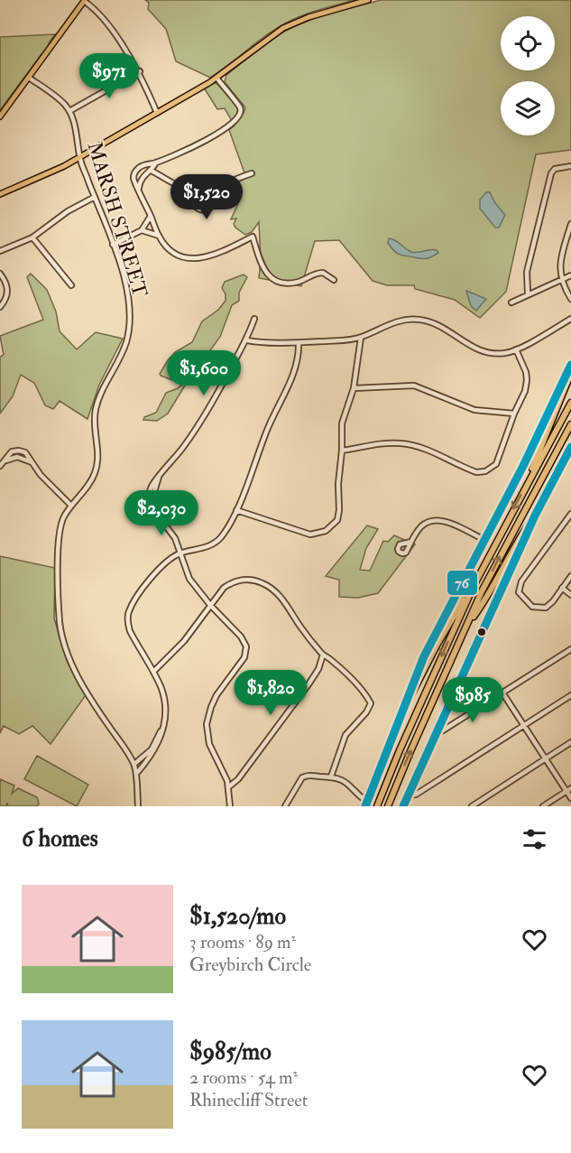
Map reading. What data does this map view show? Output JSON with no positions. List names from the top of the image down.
{
  "streets": {
    "street": ["MARSH STREET"]
  },
  "lines": ["transit line 76"],
  "page": {
    "price": [
      "$971",
      "$1,520",
      "$1,600",
      "$2,030",
      "$1,820",
      "$985"
    ],
    "heading": "6 homes",
    "list": [
      {
        "name": "$1,520/mo",
        "note": "3 rooms · 89 m² · Greybirch Circle"
      },
      {
        "name": "$985/mo",
        "note": "2 rooms · 54 m² · Rhinecliff Street"
      }
    ]
  }
}
